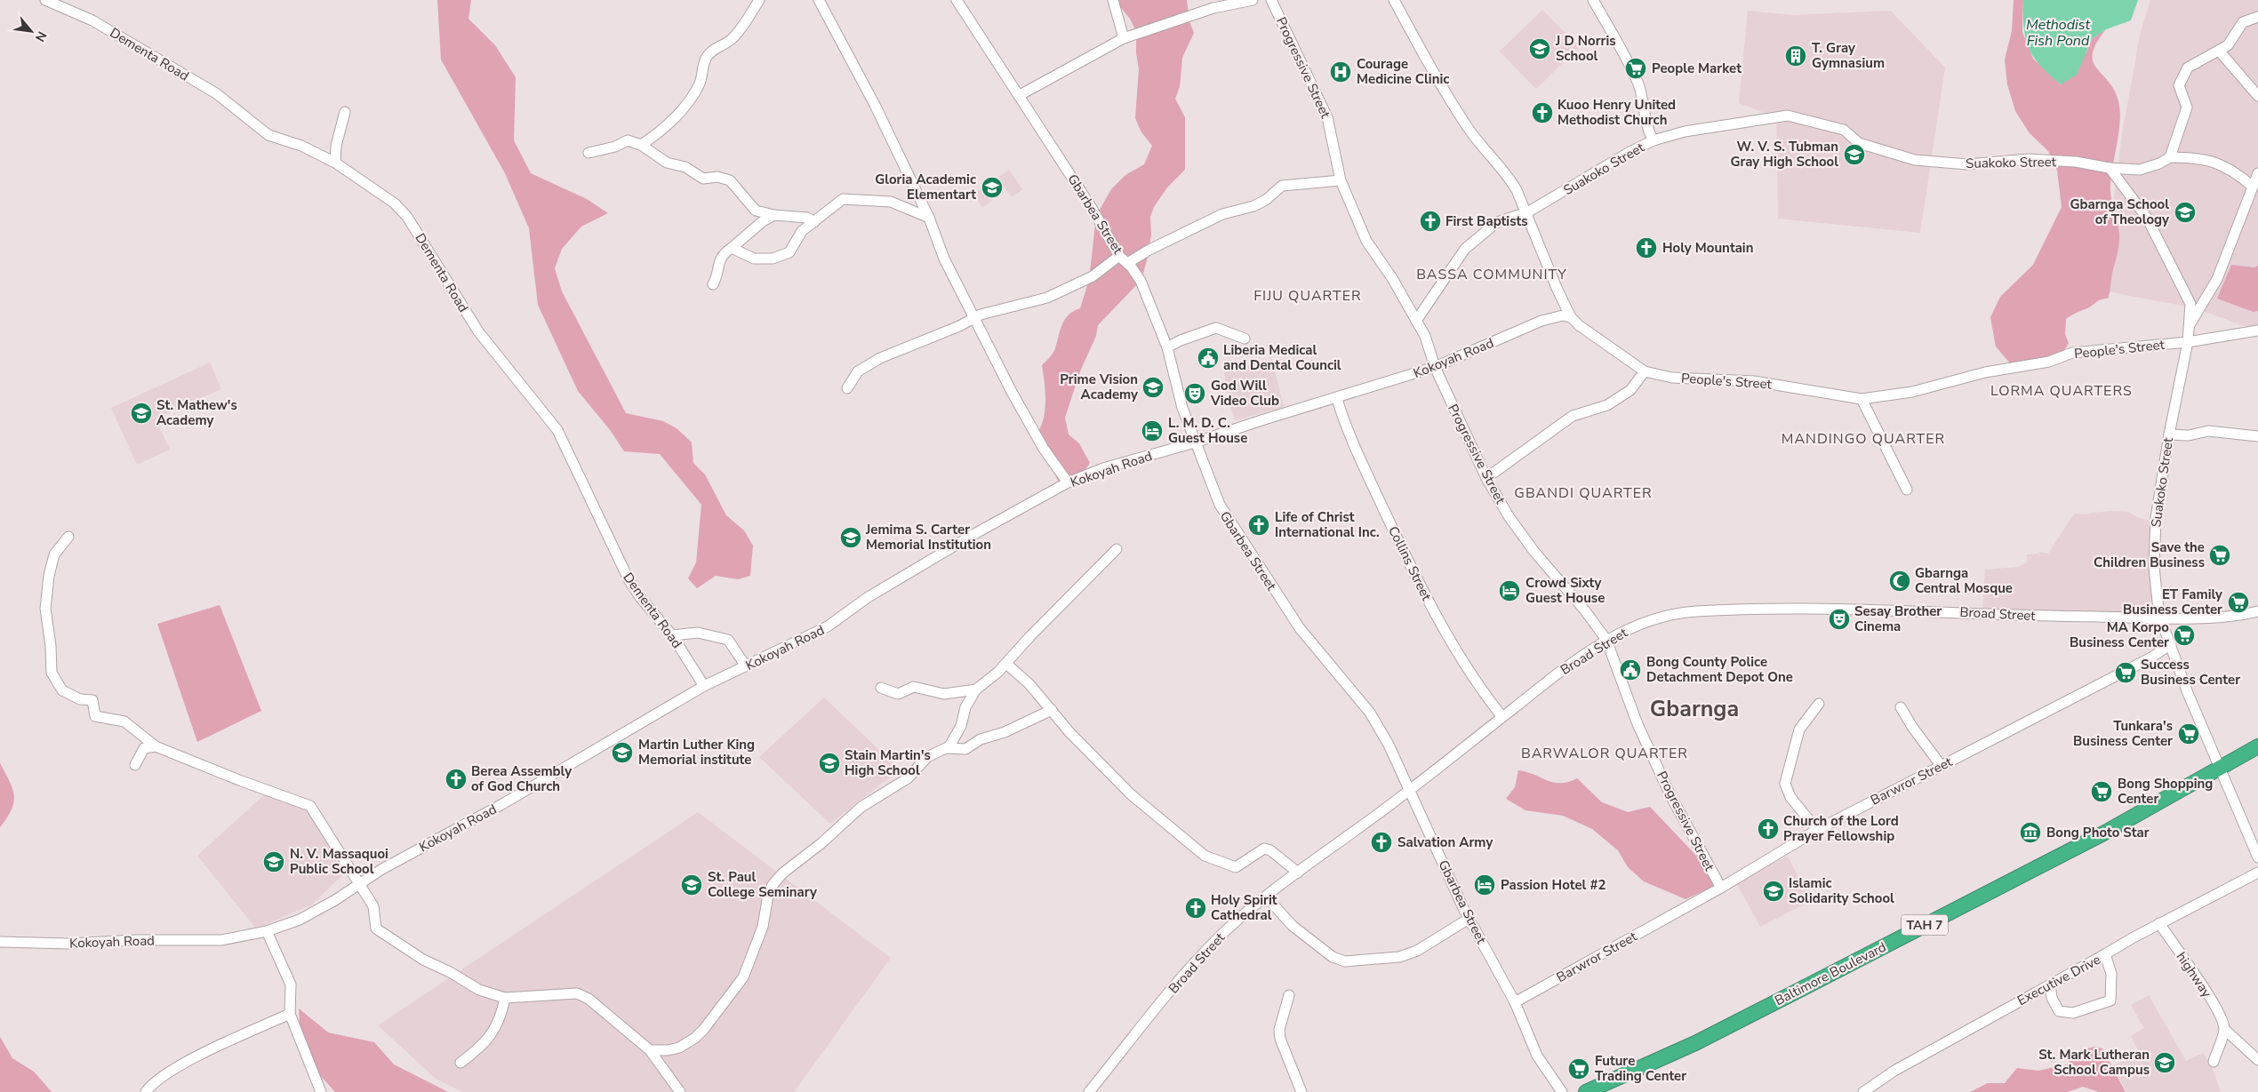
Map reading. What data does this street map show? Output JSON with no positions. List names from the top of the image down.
{
  "streets": {
    "highway": ["TAH 7", "Baltimore Boulevard"],
    "street": [
      "Dementa Road",
      "Progressive Street",
      "Suakoko Street",
      "Gbarbea Street",
      "People's Street",
      "Kokoyah Road",
      "Collins Street",
      "Broad Street",
      "Barwror Street",
      "highway",
      "Executive Drive"
    ]
  },
  "crossings": [
    ["Dementa Road", "Kokoyah Road"],
    ["Progressive Street", "Suakoko Street"],
    ["Progressive Street", "Kokoyah Road"],
    ["Progressive Street", "Broad Street"],
    ["Progressive Street", "Barwror Street"],
    ["Suakoko Street", "People's Street"],
    ["Suakoko Street", "Broad Street"],
    ["Suakoko Street", "Barwror Street"],
    ["Suakoko Street", "Baltimore Boulevard"],
    ["Gbarbea Street", "Kokoyah Road"],
    ["Gbarbea Street", "Broad Street"],
    ["Gbarbea Street", "Barwror Street"],
    ["People's Street", "Kokoyah Road"],
    ["Kokoyah Road", "Collins Street"],
    ["Collins Street", "Broad Street"],
    ["highway", "Executive Drive"]
  ],
  "districts": [
    "BASSA COMMUNITY",
    "FIJU QUARTER",
    "LORMA QUARTERS",
    "MANDINGO QUARTER",
    "GBANDI QUARTER",
    "Gbarnga",
    "BARWALOR QUARTER"
  ],
  "water": ["Methodist Fish Pond"],
  "places": {
    "school or university": [
      "J D Norris School",
      "W. V. S. Tubman Gray High School",
      "Gloria Academic Elementart",
      "Gbarnga School of Theology",
      "Prime Vision Academy",
      "St. Mathew's Academy",
      "Jemima S. Carter Memorial Institution",
      "Martin Luther King Memorial institute",
      "Stain Martin's High School",
      "N. V. Massaquoi Public School",
      "St. Paul College Seminary",
      "Islamic Solidarity School",
      "St. Mark Lutheran School Campus"
    ],
    "building": ["T. Gray Gymnasium"],
    "supermarket": [
      "People Market",
      "Save the Children Business",
      "ET Family Business Center",
      "MA Korpo Business Center",
      "Success Business Center",
      "Tunkara's Business Center",
      "Bong Shopping Center",
      "Future Trading Center"
    ],
    "hospital": ["Courage Medicine Clinic"],
    "church": [
      "Kuoo Henry United Methodist Church",
      "First Baptists",
      "Holy Mountain",
      "Life of Christ International Inc.",
      "Berea Assembly of God Church",
      "Church of the Lord Prayer Fellowship",
      "Salvation Army",
      "Holy Spirit Cathedral"
    ],
    "public building": ["Liberia Medical and Dental Council", "Bong County Police Detachment Depot One"],
    "theatre": ["God Will Video Club", "Sesay Brother Cinema"],
    "hotel": ["L. M. D. C. Guest House", "Crowd Sixty Guest House", "Passion Hotel #2"],
    "mosque": ["Gbarnga Central Mosque"],
    "museum": ["Bong Photo Star"]
  },
  "north": "bottom right"
}
